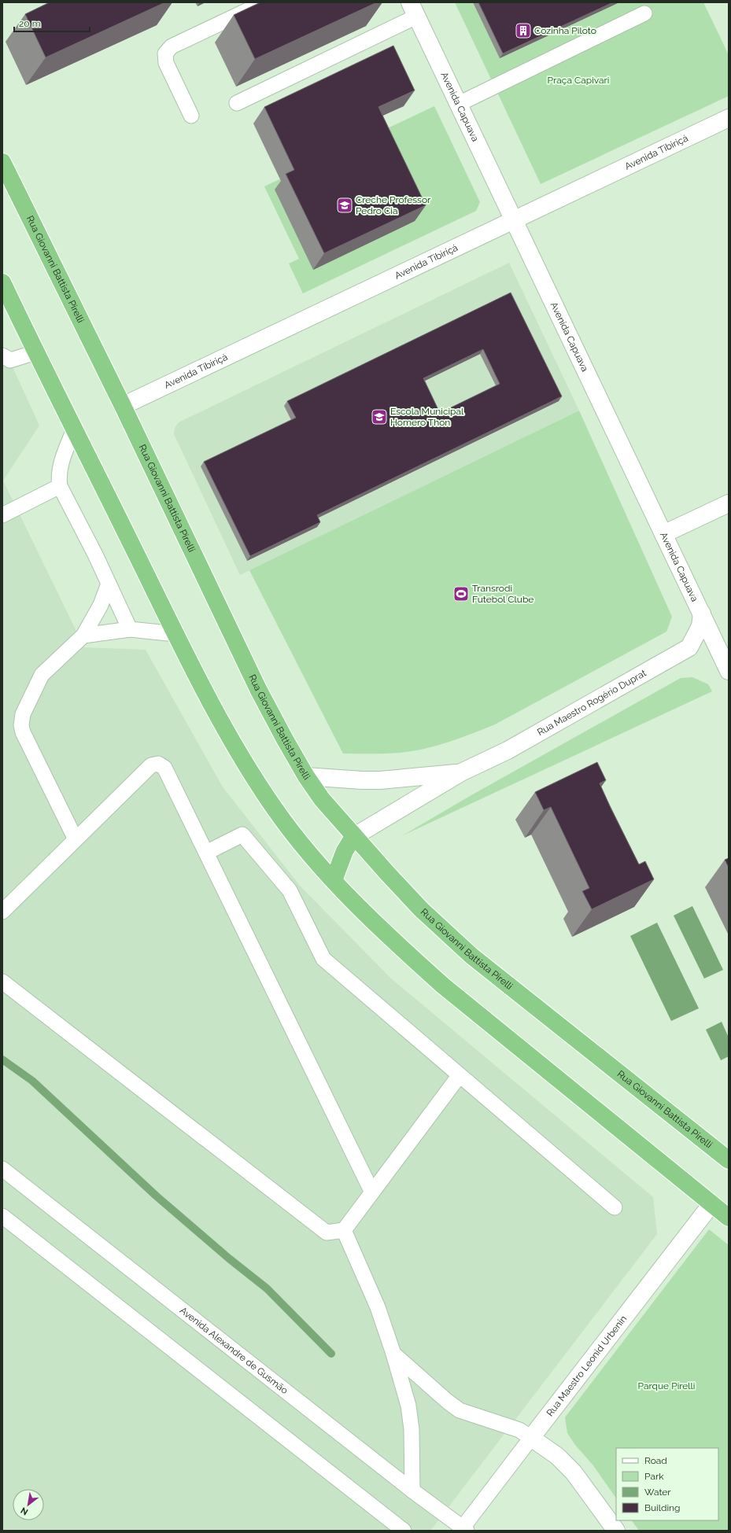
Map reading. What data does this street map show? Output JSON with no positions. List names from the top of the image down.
{
  "streets": {
    "highway": ["Rua Giovanni Battista Pirelli"],
    "street": [
      "Avenida Capuava",
      "Avenida Tibiriçá",
      "Rua Maestro Rogério Duprat",
      "Rua Maestro Leonid Urbenin"
    ],
    "lane": ["Avenida Alexandre de Gusmão"]
  },
  "crossings": [
    ["Avenida Capuava", "Avenida Tibiriçá"],
    ["Avenida Tibiriçá", "Rua Giovanni Battista Pirelli"],
    ["Rua Giovanni Battista Pirelli", "Rua Maestro Rogério Duprat"],
    ["Avenida Alexandre de Gusmão", "Rua Maestro Leonid Urbenin"]
  ],
  "parks": ["Praça Capivari", "Parque Pirelli"],
  "places": {
    "building": ["Cozinha Piloto"],
    "school or university": ["Creche Professor Pedro Cia", "Escola Municipal Homero Thon"],
    "sports": ["Transrodi Futebol Clube"]
  },
  "legend": [
    "Road",
    "Park",
    "Water",
    "Building"
  ],
  "scale_bar": "20 m",
  "north": "bottom left"
}
